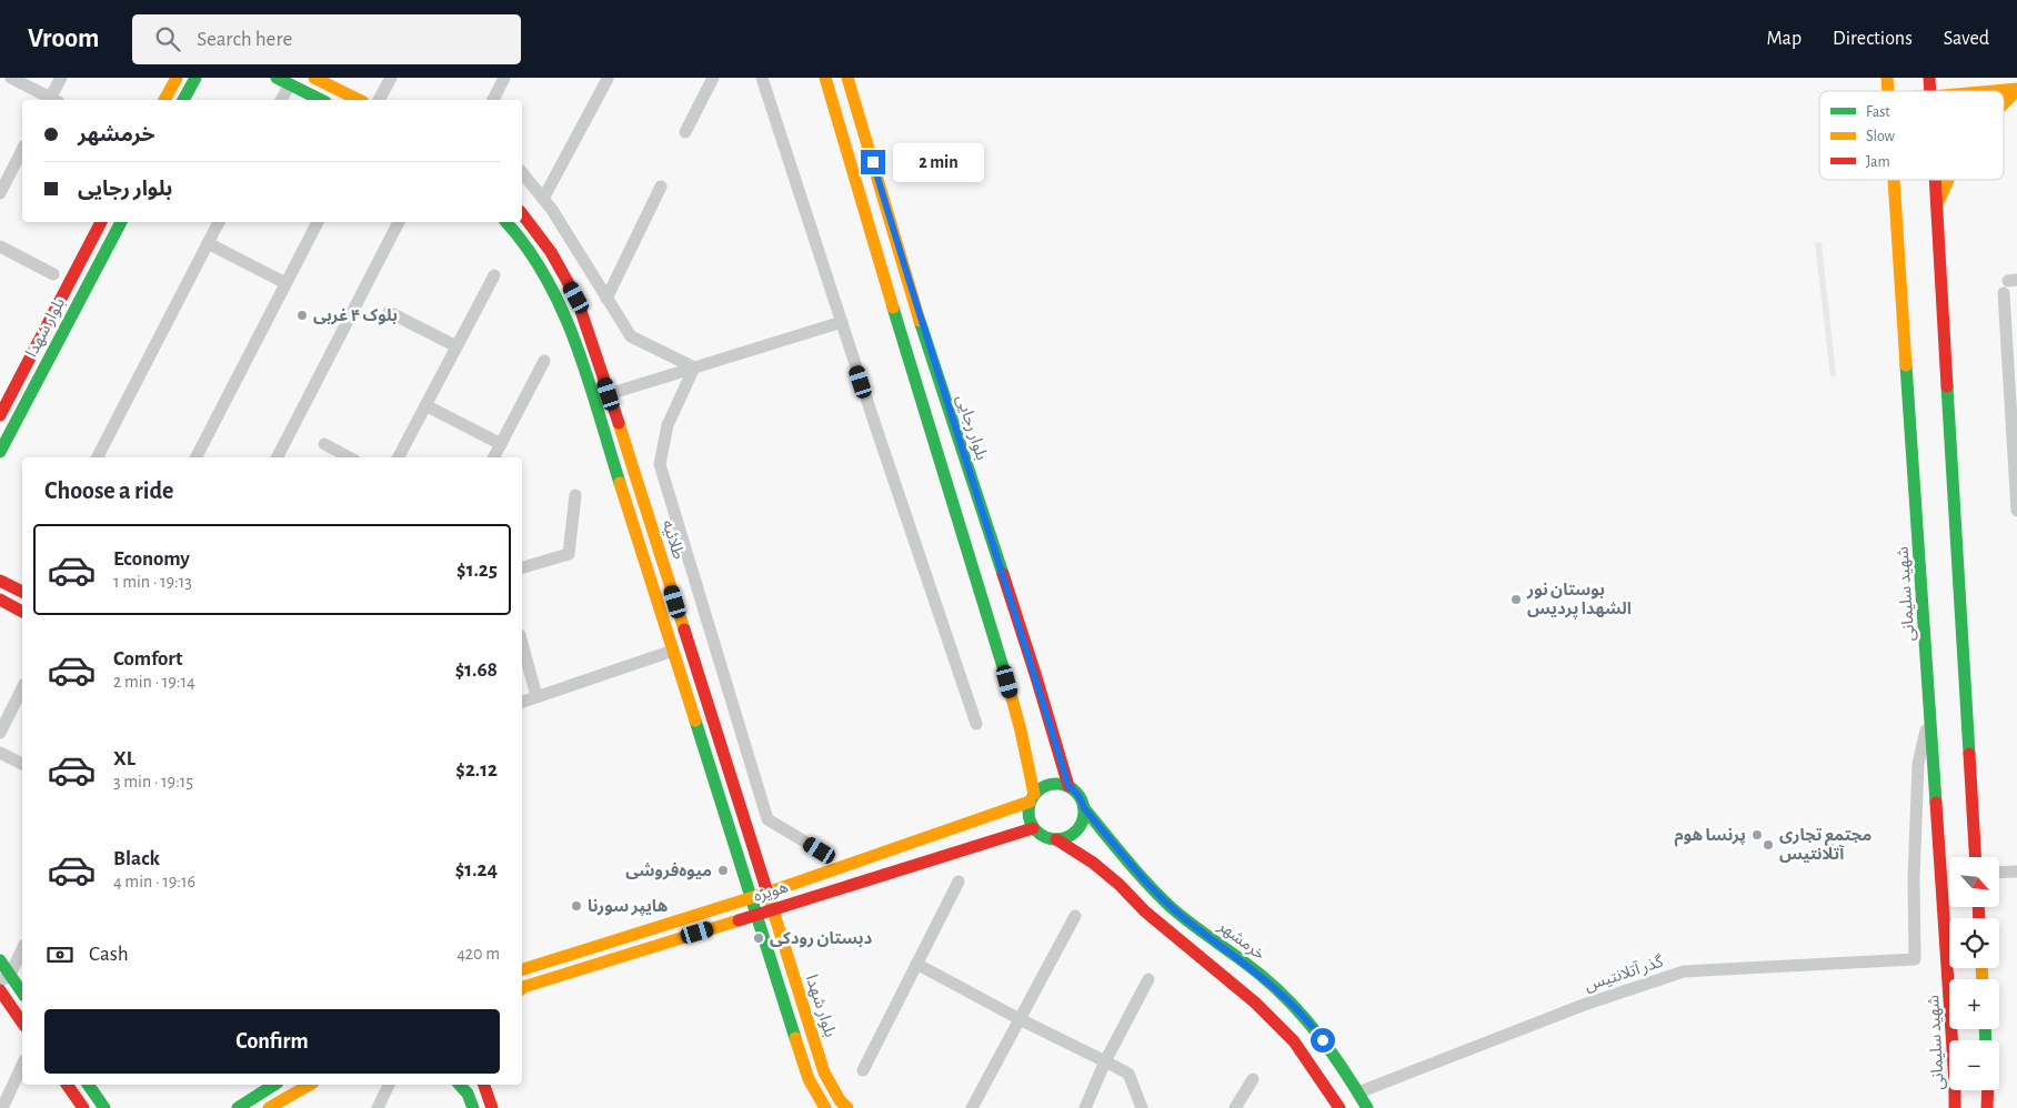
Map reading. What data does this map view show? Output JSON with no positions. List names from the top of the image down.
{
  "streets": {
    "main road": [
      "بلوار شهدا",
      "بلوار رجایی",
      "طلائیه",
      "شهید سلیمانی",
      "هویزه",
      "خرمشهر"
    ],
    "street": ["گذر آتلانتیس"]
  },
  "crossings": [
    ["بلوار شهدا", "طلائیه"],
    ["بلوار شهدا", "هویزه"],
    ["بلوار رجایی", "هویزه"],
    ["بلوار رجایی", "خرمشهر"],
    ["طلائیه", "هویزه"],
    ["شهید سلیمانی", "گذر آتلانتیس"],
    ["هویزه", "خرمشهر"],
    ["خرمشهر", "گذر آتلانتیس"]
  ],
  "places": [
    "بلوک ۴ غربی",
    "بوستان نور الشهدا پردیس",
    "پرنسا هوم",
    "مجتمع تجاری آتلانتیس",
    "میوه‌فروشی",
    "هایپر سورنا",
    "دبستان رودکی"
  ],
  "legend": ["Fast", "Slow", "Jam"],
  "north": "bottom right",
  "page": {
    "header": "Vroom",
    "search": "Search here",
    "nav": ["Map", "Directions", "Saved"],
    "banner": ["خرمشهر", "بلوار رجایی"],
    "bubble": "2 min",
    "heading": "Choose a ride",
    "list": [
      {
        "name": "Economy",
        "note": "1 min · 19:13",
        "value": "$1.25"
      },
      {
        "name": "Comfort",
        "note": "2 min · 19:14",
        "value": "$1.68"
      },
      {
        "name": "XL",
        "note": "3 min · 19:15",
        "value": "$2.12"
      },
      {
        "name": "Black",
        "note": "4 min · 19:16",
        "value": "$1.24"
      }
    ],
    "map_buttons": ["+", "−"],
    "pay": ["Cash", "420 m"],
    "buttons": "Confirm"
  }
}
